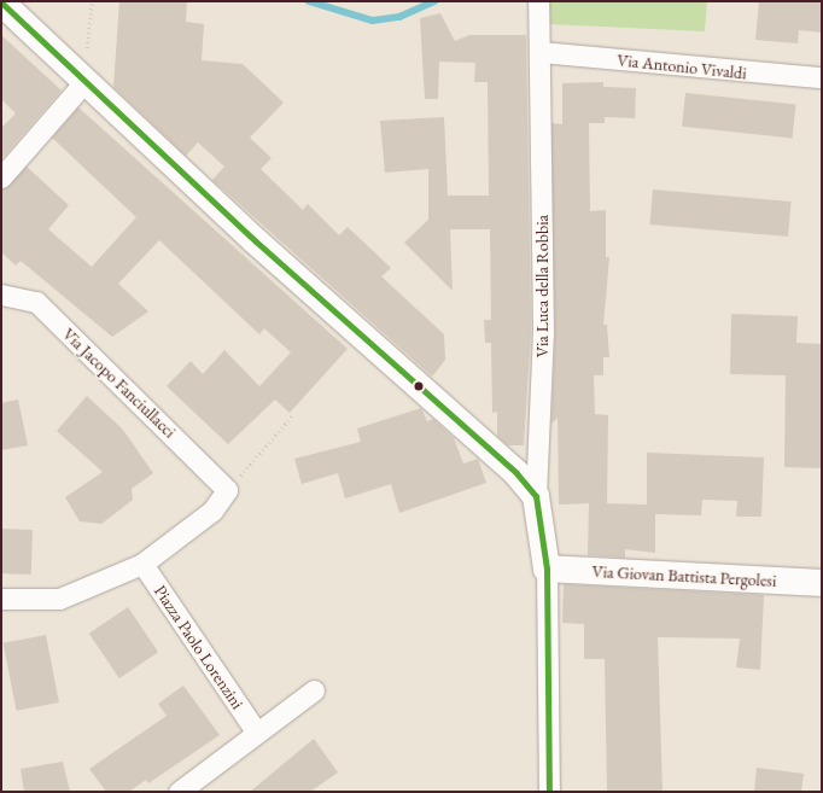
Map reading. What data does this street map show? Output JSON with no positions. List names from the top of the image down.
{
  "streets": {
    "street": [
      "Via Antonio Vivaldi",
      "Via Luca della Robbia",
      "Via Jacopo Fanciullacci",
      "Via Giovan Battista Pergolesi",
      "Piazza Paolo Lorenzini"
    ]
  },
  "crossings": [
    ["Via Antonio Vivaldi", "Via Luca della Robbia"],
    ["Via Luca della Robbia", "Via Giovan Battista Pergolesi"]
  ]
}
